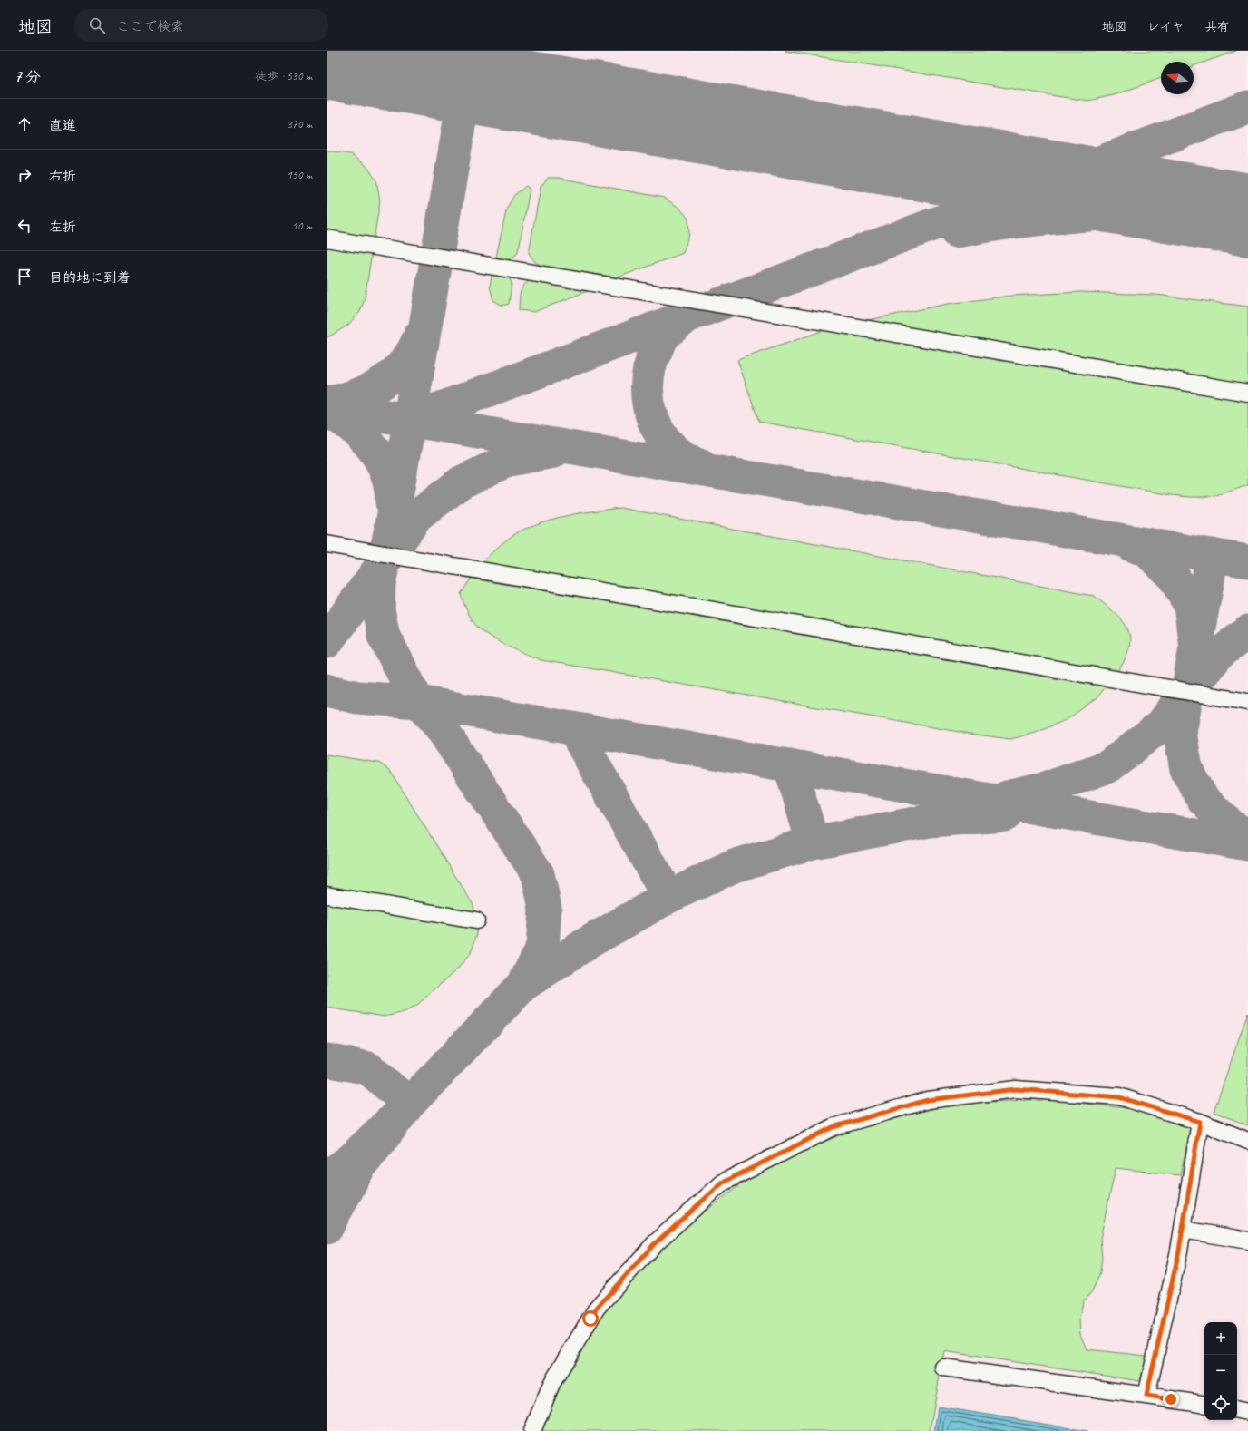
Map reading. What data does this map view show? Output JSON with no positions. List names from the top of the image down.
{
  "north": "left",
  "page": {
    "header": "地図",
    "search": "ここで検索",
    "nav": ["地図", "レイヤ", "共有"],
    "heading": ["7 分", "徒歩 · 530 m"],
    "list": [
      ["直進", "370 m"],
      ["右折", "150 m"],
      ["左折", "10 m"],
      "目的地に到着"
    ],
    "map_buttons": ["+", "−"]
  }
}
